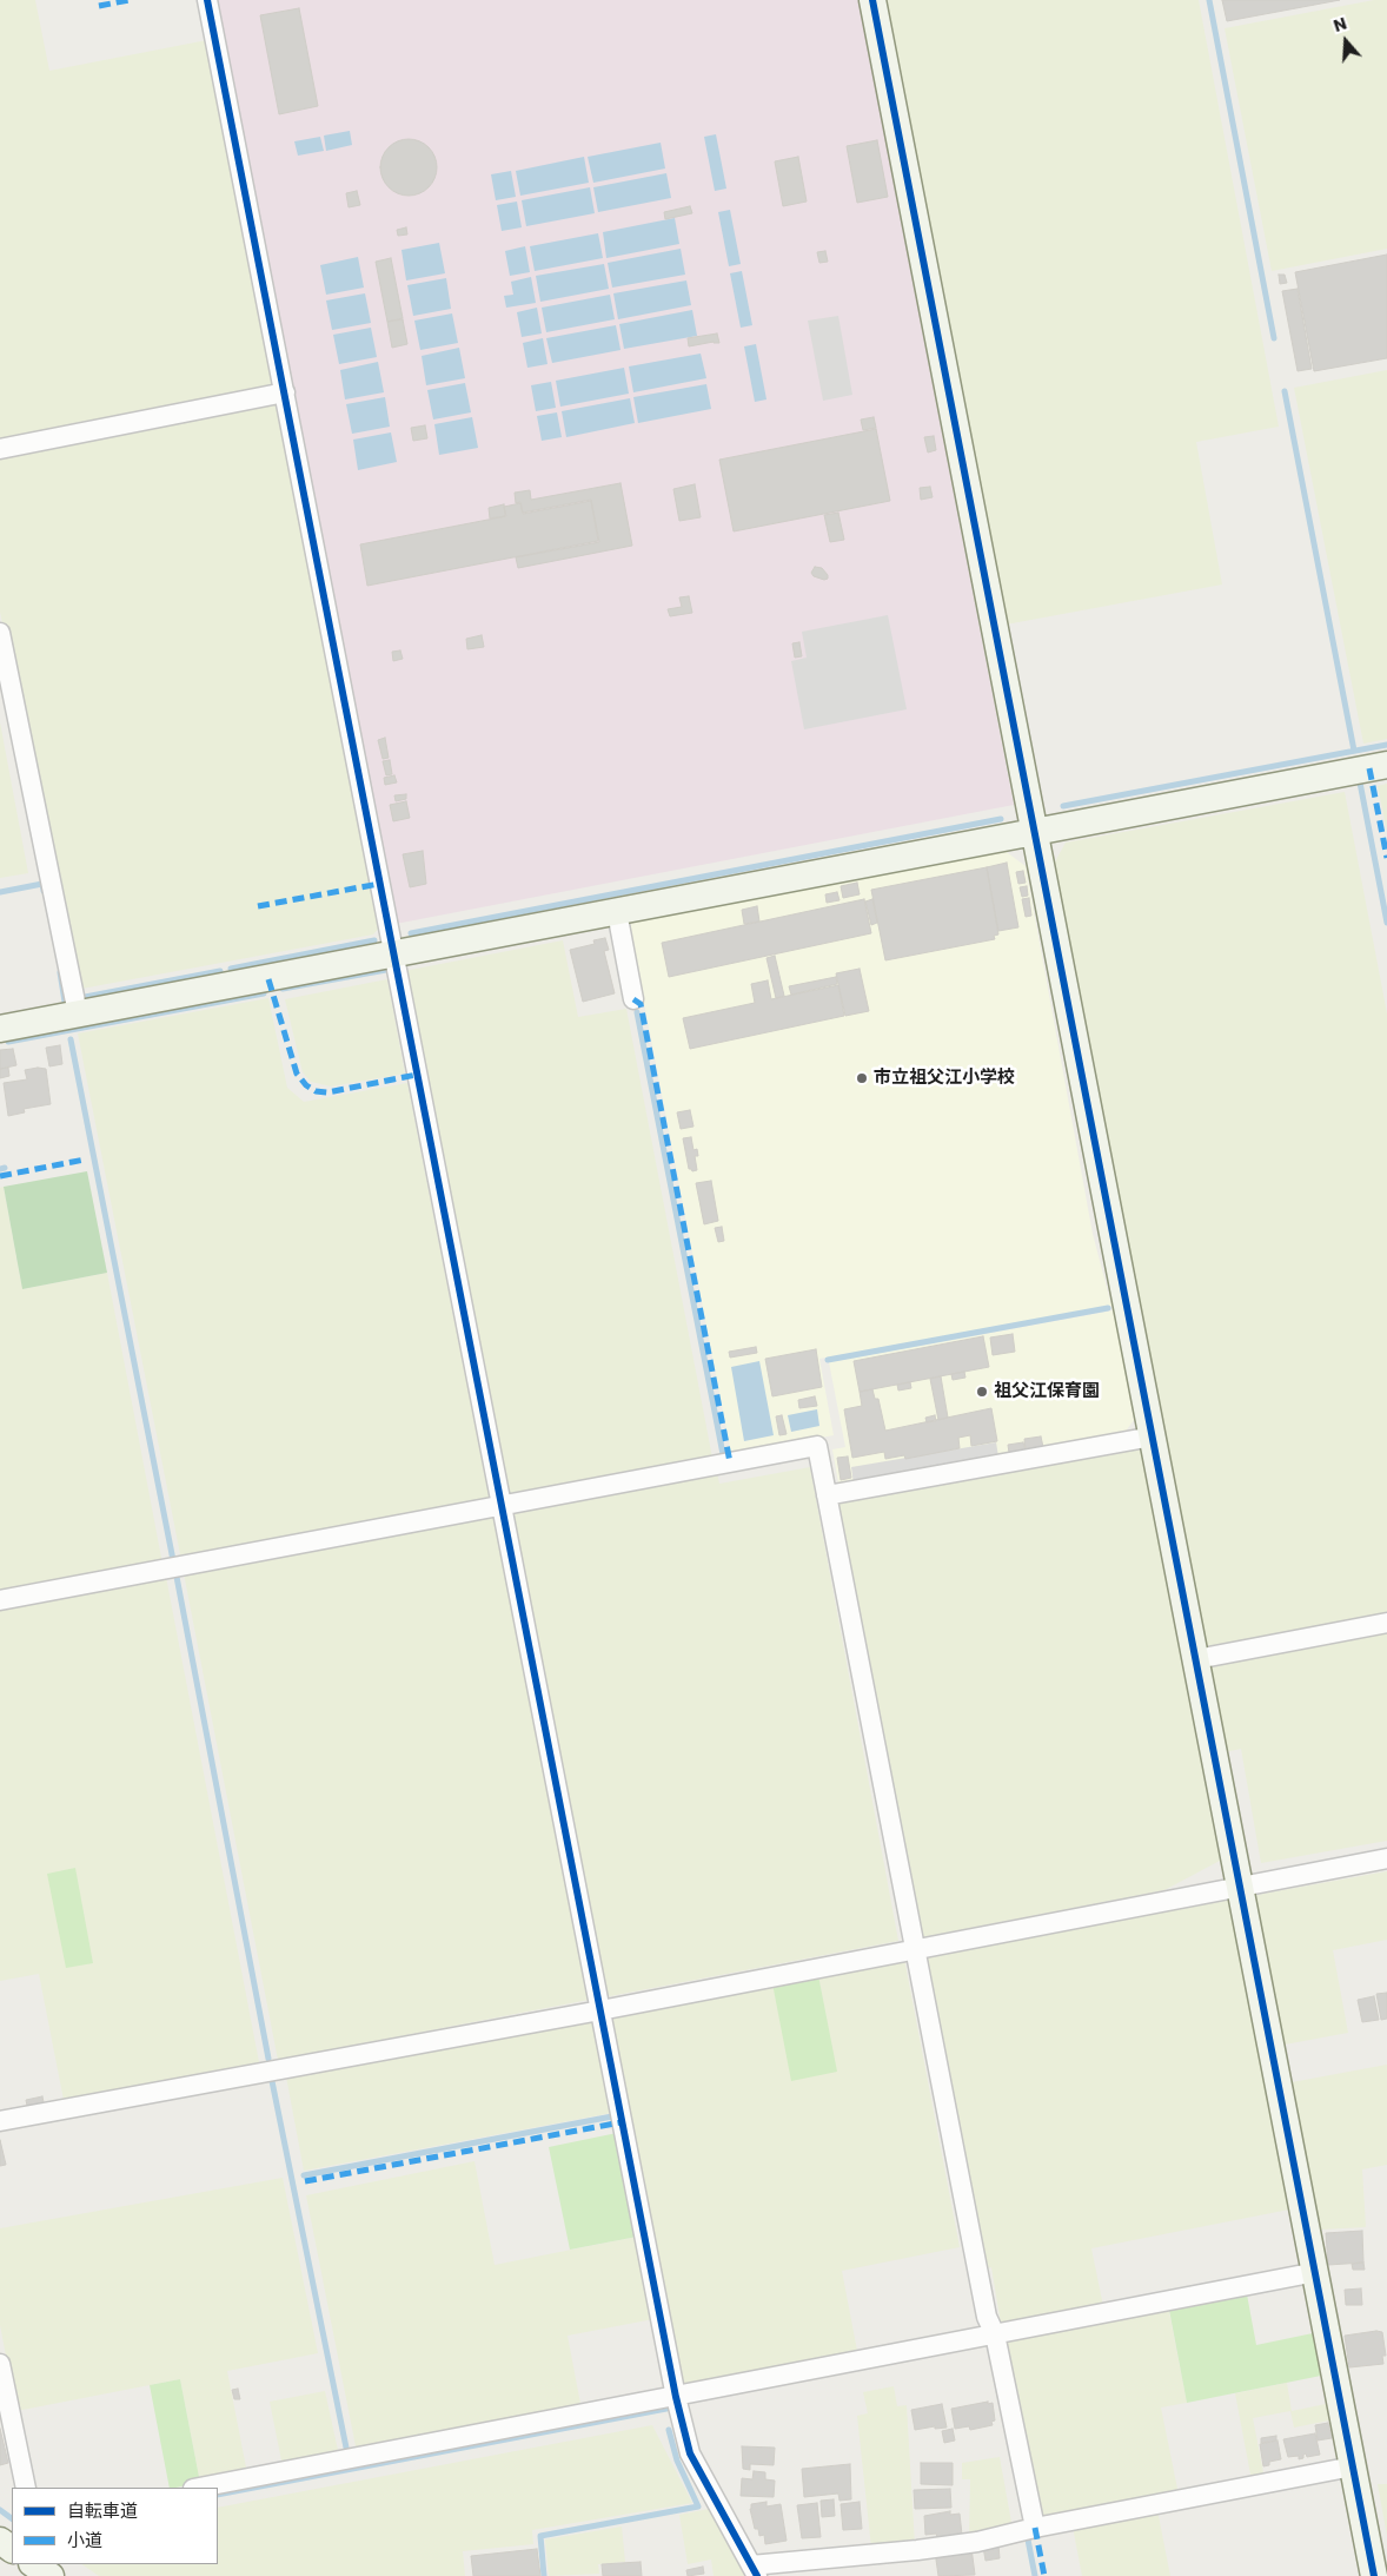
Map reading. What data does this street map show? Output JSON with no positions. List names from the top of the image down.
{
  "places": ["市立祖父江小学校", "祖父江保育園"],
  "legend": ["自転車道", "小道"],
  "north": "top"
}
